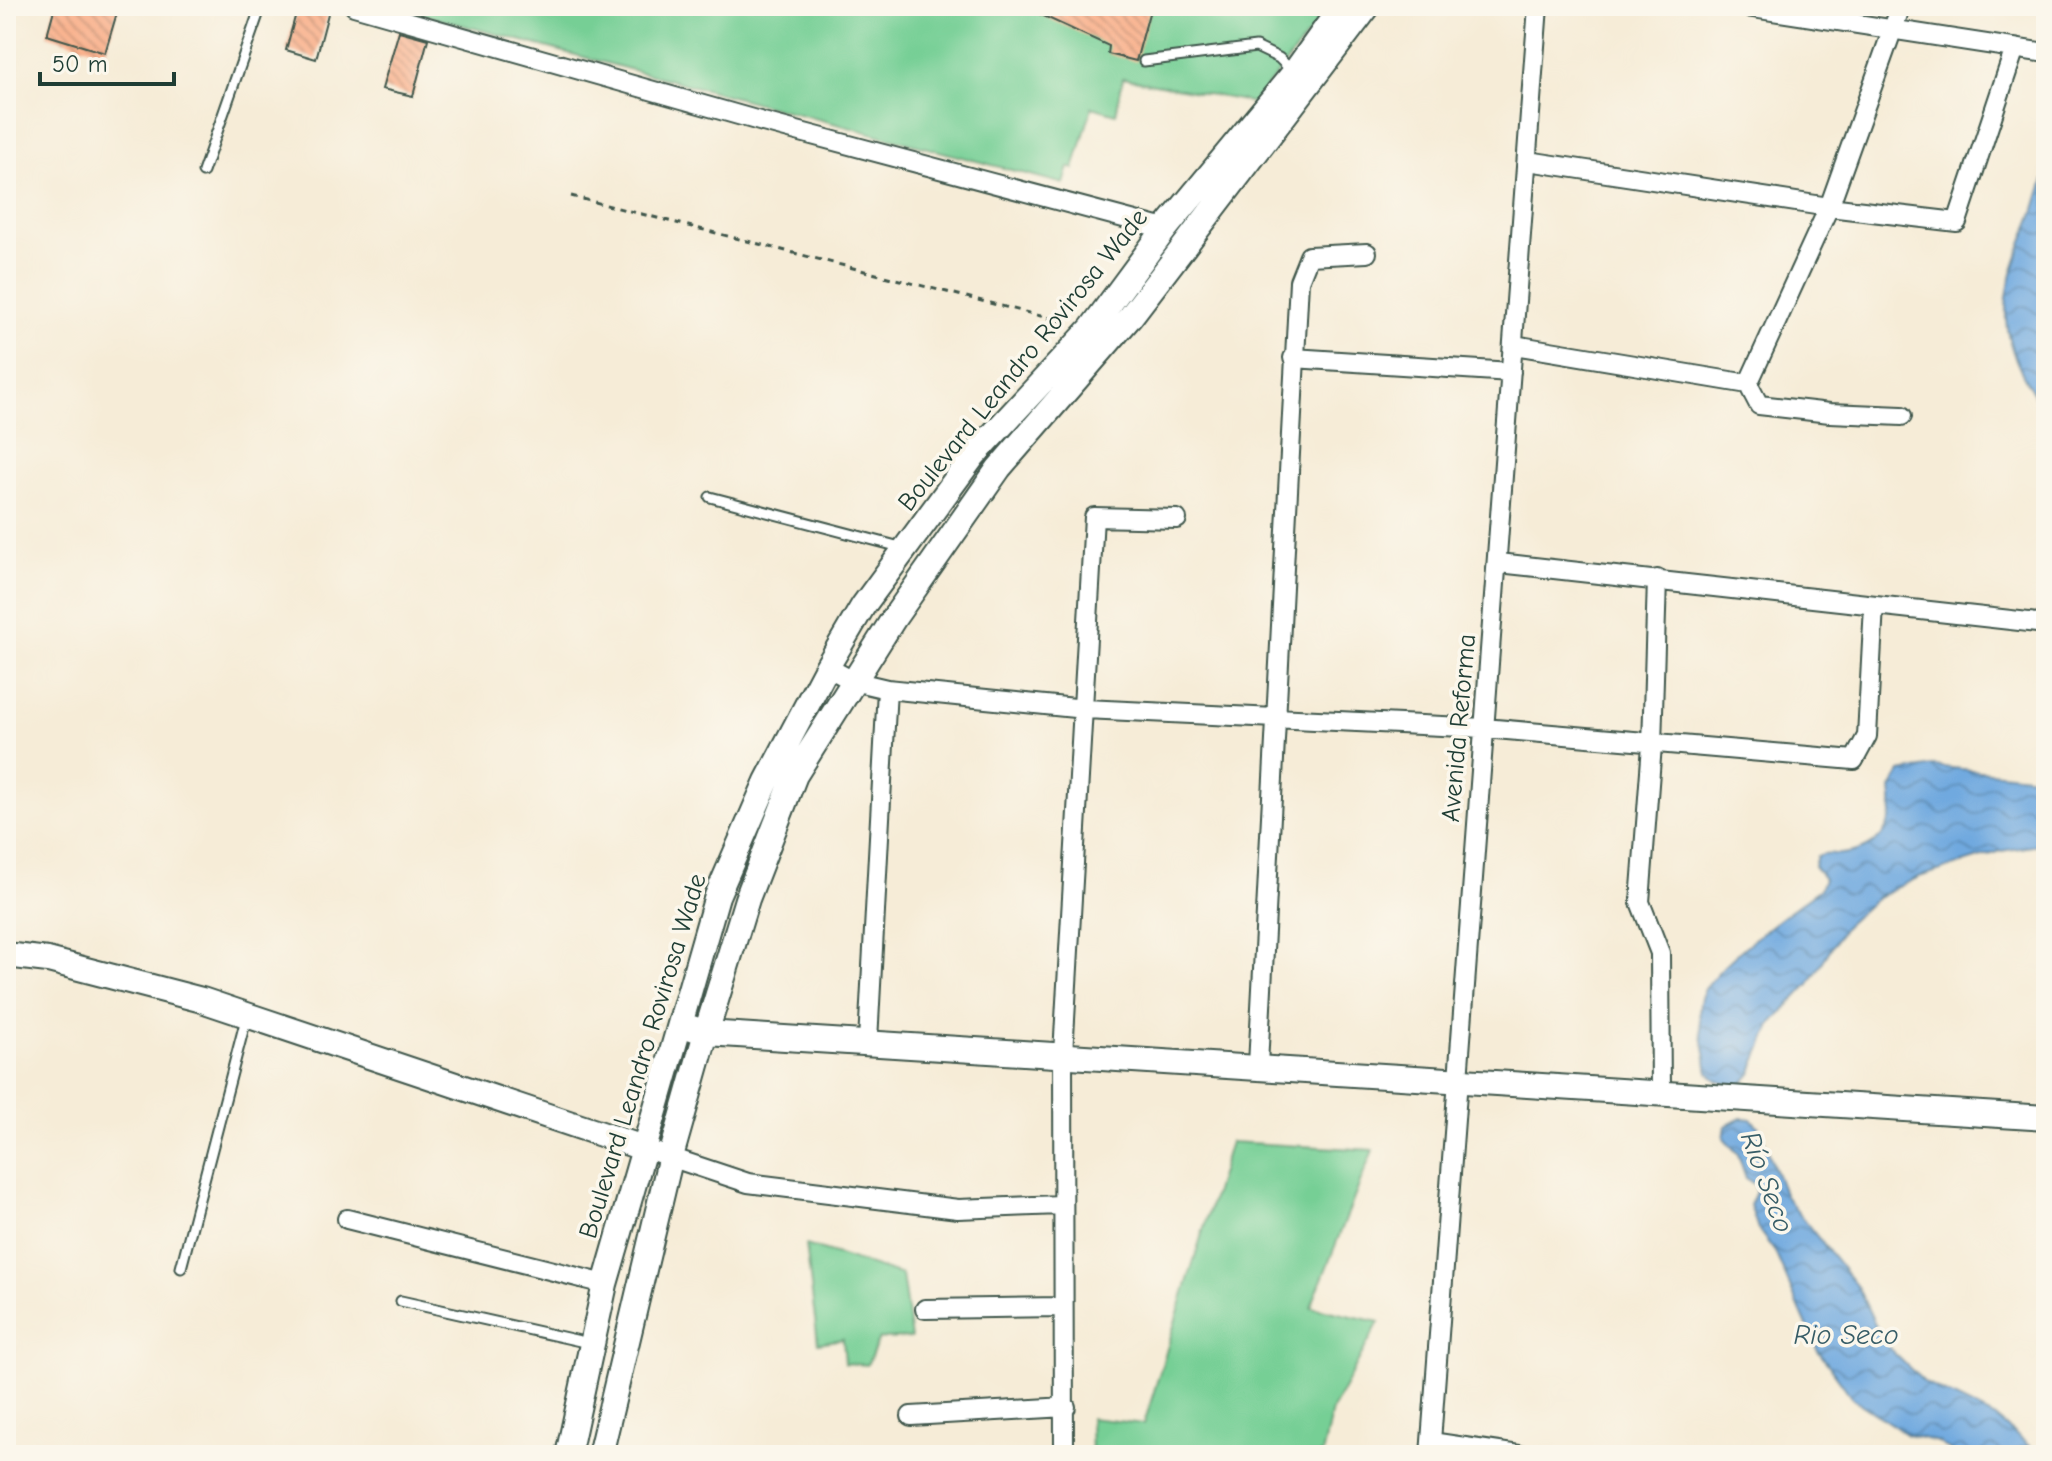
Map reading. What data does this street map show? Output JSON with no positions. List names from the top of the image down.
{
  "streets": {
    "main road": ["Boulevard Leandro Rovirosa Wade"],
    "street": ["Avenida Reforma"]
  },
  "water": ["Río Seco", "Rio Seco"],
  "scale_bar": "50 m"
}
